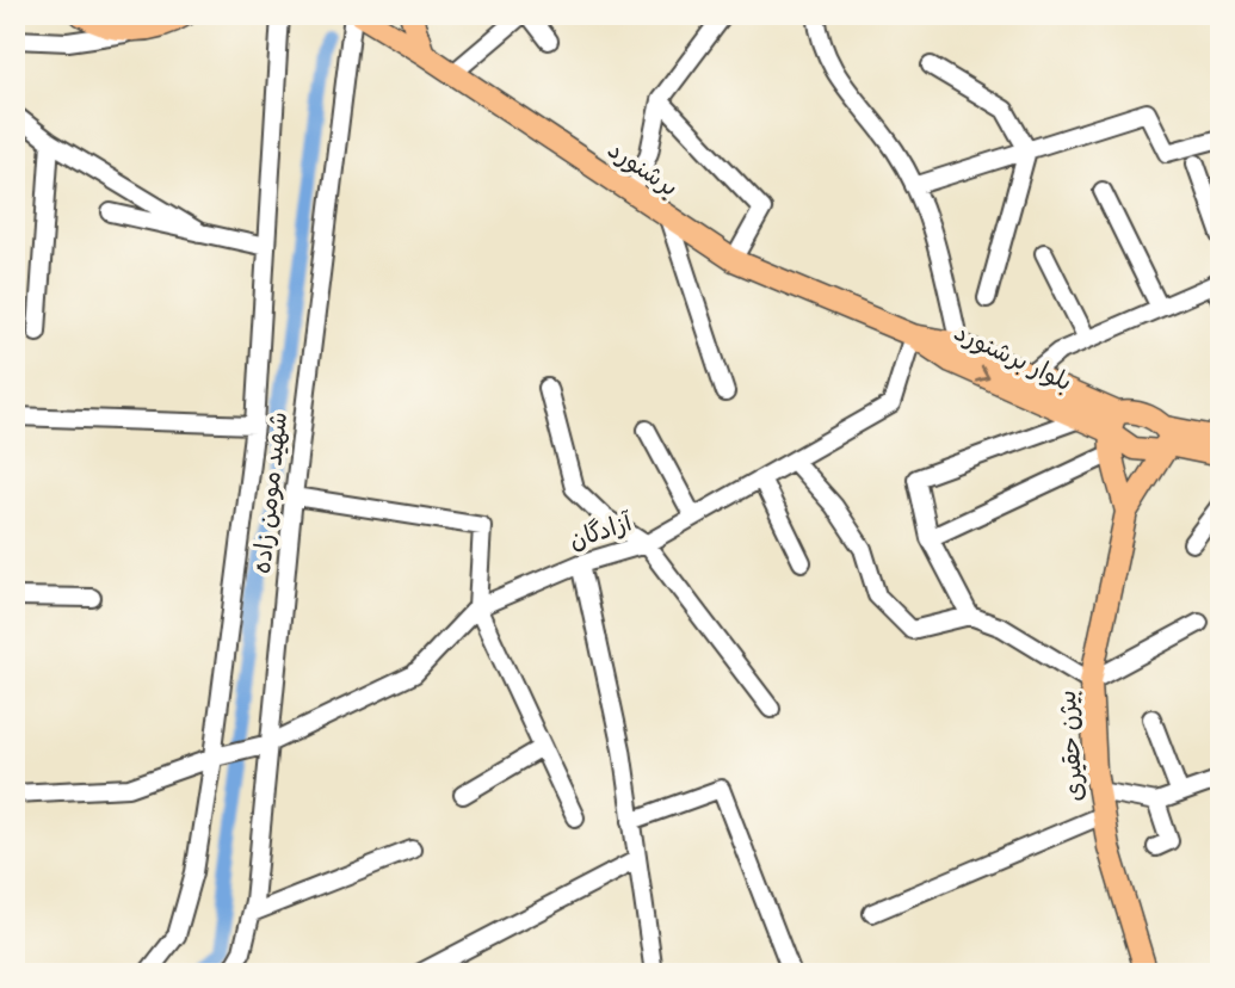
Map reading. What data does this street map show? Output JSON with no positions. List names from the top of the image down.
{
  "streets": {
    "main road": ["برشنورد", "بلوار برشنورد", "بیژن حقیری"],
    "street": ["شهید مومن زاده", "آزادگان"]
  },
  "crossings": [
    ["برشنورد", "بلوار برشنورد"],
    ["برشنورد", "آزادگان"],
    ["بلوار برشنورد", "آزادگان"],
    ["شهید مومن زاده", "آزادگان"]
  ]
}
